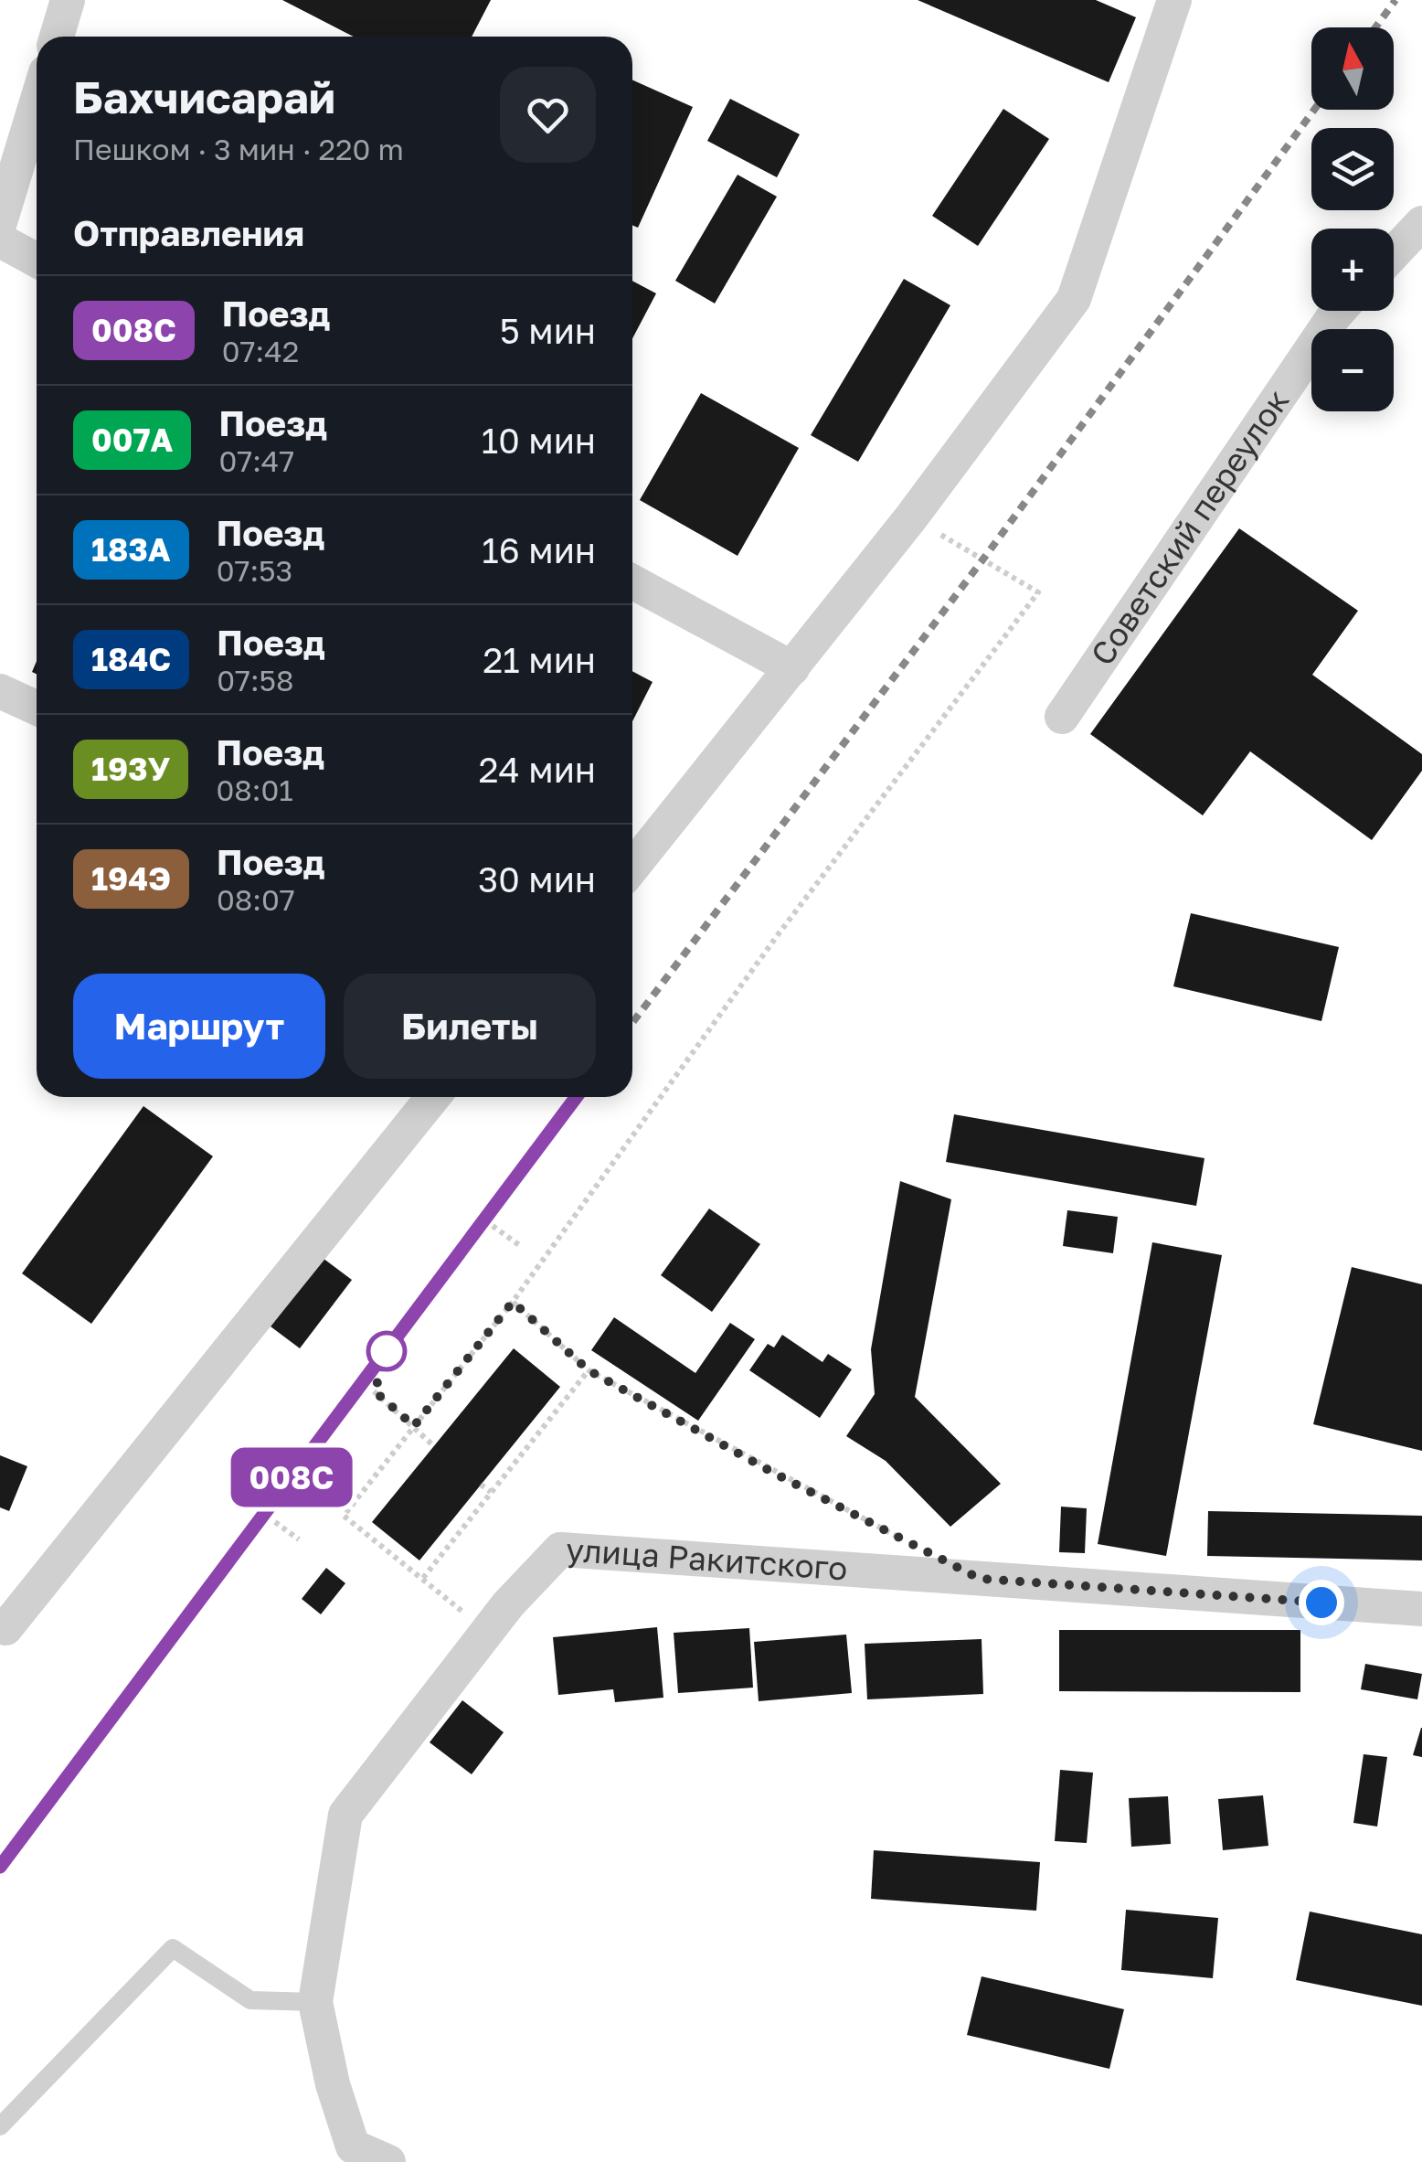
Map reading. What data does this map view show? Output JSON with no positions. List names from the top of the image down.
{
  "streets": {
    "street": ["Советский переулок", "улица Ракитского"]
  },
  "north": "top",
  "page": {
    "on_map": "008С",
    "map_buttons": ["+", "−"],
    "heading": [
      ["Бахчисарай", "Пешком · 3 мин · 220 m"],
      "Отправления"
    ],
    "list": [
      {
        "mark": "008С",
        "name": "Поезд",
        "note": "07:42",
        "value": "5 мин"
      },
      {
        "mark": "007А",
        "name": "Поезд",
        "note": "07:47",
        "value": "10 мин"
      },
      {
        "mark": "183А",
        "name": "Поезд",
        "note": "07:53",
        "value": "16 мин"
      },
      {
        "mark": "184С",
        "name": "Поезд",
        "note": "07:58",
        "value": "21 мин"
      },
      {
        "mark": "193У",
        "name": "Поезд",
        "note": "08:01",
        "value": "24 мин"
      },
      {
        "mark": "194Э",
        "name": "Поезд",
        "note": "08:07",
        "value": "30 мин"
      }
    ],
    "buttons": ["Маршрут", "Билеты"]
  }
}
